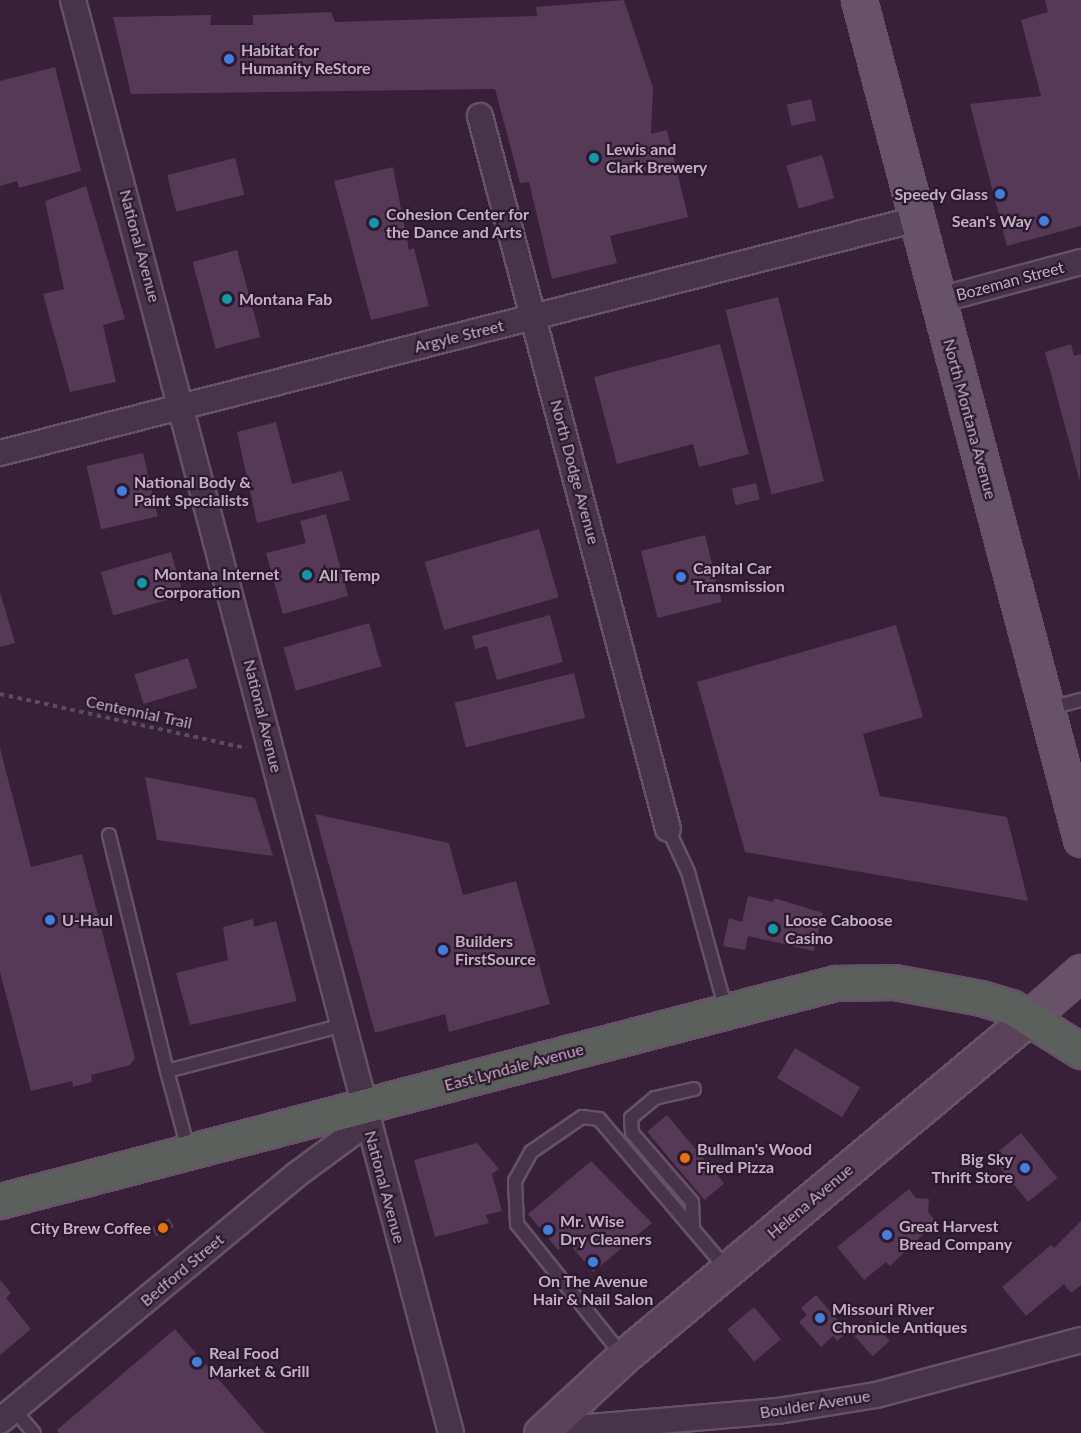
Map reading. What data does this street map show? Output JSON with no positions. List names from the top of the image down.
{
  "streets": {
    "highway": ["East Lyndale Avenue"],
    "main road": ["North Montana Avenue", "Helena Avenue"],
    "street": [
      "National Avenue",
      "Bozeman Street",
      "Argyle Street",
      "North Dodge Avenue",
      "Bedford Street",
      "Boulder Avenue"
    ],
    "path": ["Centennial Trail"]
  },
  "crossings": [
    ["National Avenue", "Argyle Street"],
    ["National Avenue", "Centennial Trail"],
    ["National Avenue", "East Lyndale Avenue"],
    ["National Avenue", "Bedford Street"],
    ["Bozeman Street", "North Montana Avenue"],
    ["Argyle Street", "North Montana Avenue"],
    ["Argyle Street", "North Dodge Avenue"],
    ["East Lyndale Avenue", "Helena Avenue"],
    ["East Lyndale Avenue", "Bedford Street"],
    ["Helena Avenue", "Boulder Avenue"]
  ],
  "places": [
    "Habitat for Humanity ReStore",
    "Lewis and Clark Brewery",
    "Speedy Glass",
    "Sean's Way",
    "Cohesion Center for the Dance and Arts",
    "Montana Fab",
    "National Body & Paint Specialists",
    "All Temp",
    "Capital Car Transmission",
    "Montana Internet Corporation",
    "U-Haul",
    "Loose Caboose Casino",
    "Builders FirstSource",
    "Bullman's Wood Fired Pizza",
    "Big Sky Thrift Store",
    "City Brew Coffee",
    "Mr. Wise Dry Cleaners",
    "Great Harvest Bread Company",
    "On The Avenue Hair & Nail Salon",
    "Missouri River Chronicle Antiques",
    "Real Food Market & Grill"
  ]
}
